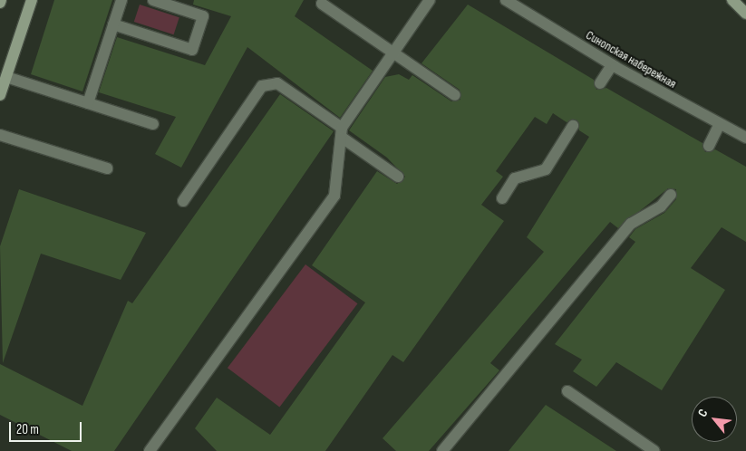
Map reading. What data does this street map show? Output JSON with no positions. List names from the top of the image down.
{
  "streets": {
    "street": ["Синопская набережная"]
  },
  "scale_bar": "20 m",
  "north": "top left"
}
